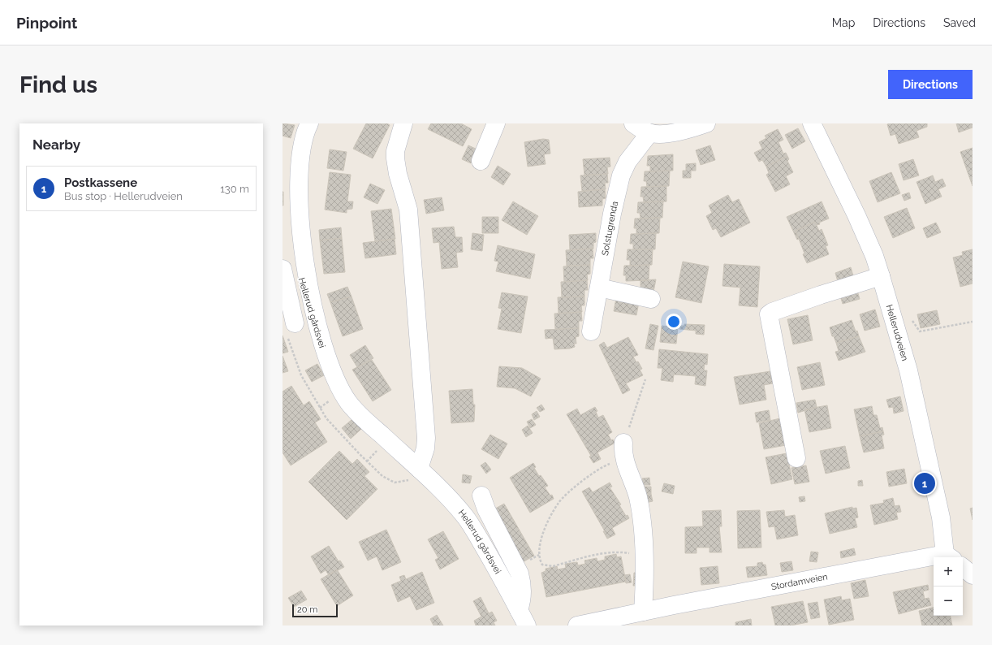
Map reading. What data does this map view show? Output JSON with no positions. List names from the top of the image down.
{
  "streets": {
    "street": [
      "Solstugrenda",
      "Hellerud gårdsvei",
      "Hellerudveien",
      "Stordamveien"
    ]
  },
  "crossings": [
    ["Hellerudveien", "Stordamveien"]
  ],
  "scale_bar": "20 m",
  "page": {
    "header": "Pinpoint",
    "nav": ["Map", "Directions", "Saved"],
    "buttons": "Directions",
    "title": "Find us",
    "heading": "Nearby",
    "list": [
      {
        "mark": "1",
        "name": "Postkassene",
        "note": "Bus stop · Hellerudveien",
        "value": "130 m"
      }
    ],
    "pins": "1",
    "map_buttons": ["+", "−"],
    "scale": "20 m"
  }
}
